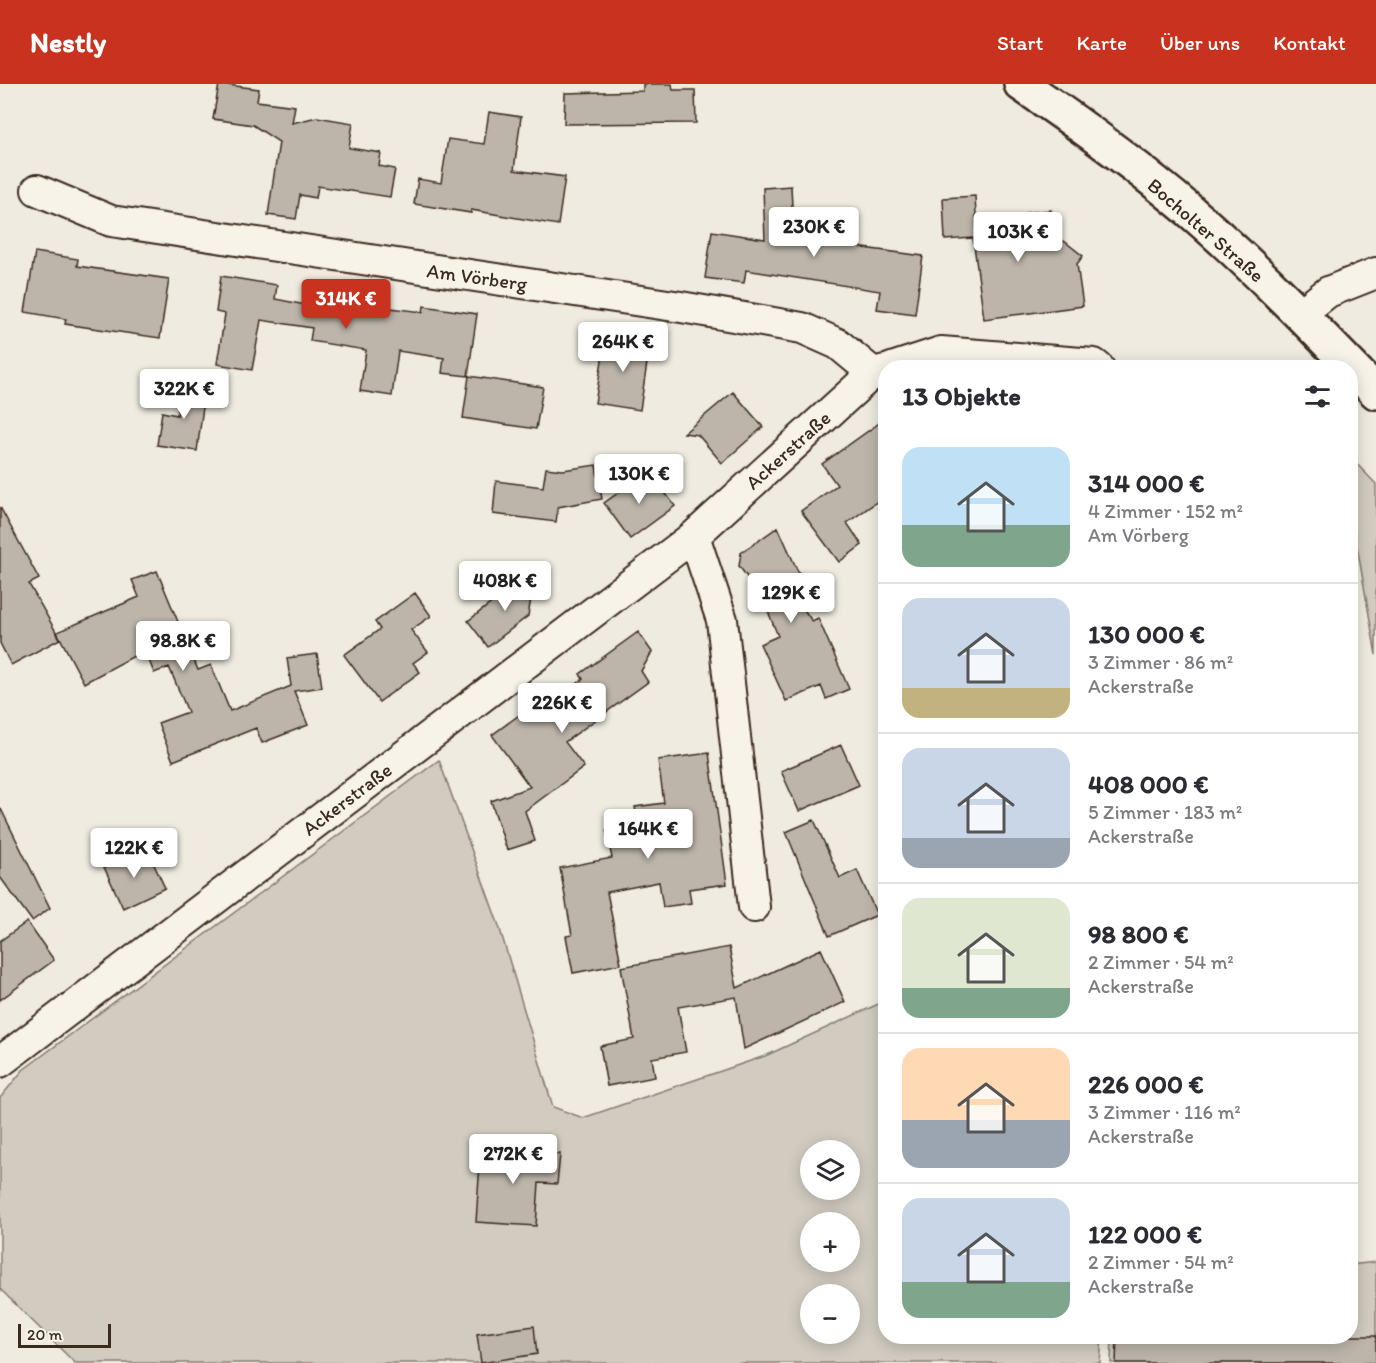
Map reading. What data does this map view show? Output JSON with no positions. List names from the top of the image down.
{
  "streets": {
    "main road": ["Bocholter Straße"],
    "street": ["Am Vörberg", "Ackerstraße"]
  },
  "scale_bar": "20 m",
  "page": {
    "header": "Nestly",
    "nav": [
      "Start",
      "Karte",
      "Über uns",
      "Kontakt"
    ],
    "price": [
      "230K €",
      "103K €",
      "314K €",
      "264K €",
      "322K €",
      "130K €",
      "408K €",
      "129K €",
      "98.8K €",
      "226K €",
      "164K €",
      "122K €",
      "272K €"
    ],
    "heading": "13 Objekte",
    "list": [
      {
        "name": "314 000 €",
        "note": "4 Zimmer · 152 m² · Am Vörberg"
      },
      {
        "name": "130 000 €",
        "note": "3 Zimmer · 86 m² · Ackerstraße"
      },
      {
        "name": "408 000 €",
        "note": "5 Zimmer · 183 m² · Ackerstraße"
      },
      {
        "name": "98 800 €",
        "note": "2 Zimmer · 54 m² · Ackerstraße"
      },
      {
        "name": "226 000 €",
        "note": "3 Zimmer · 116 m² · Ackerstraße"
      },
      {
        "name": "122 000 €",
        "note": "2 Zimmer · 54 m² · Ackerstraße"
      }
    ],
    "map_buttons": ["+", "−"],
    "scale": "20 m"
  }
}
